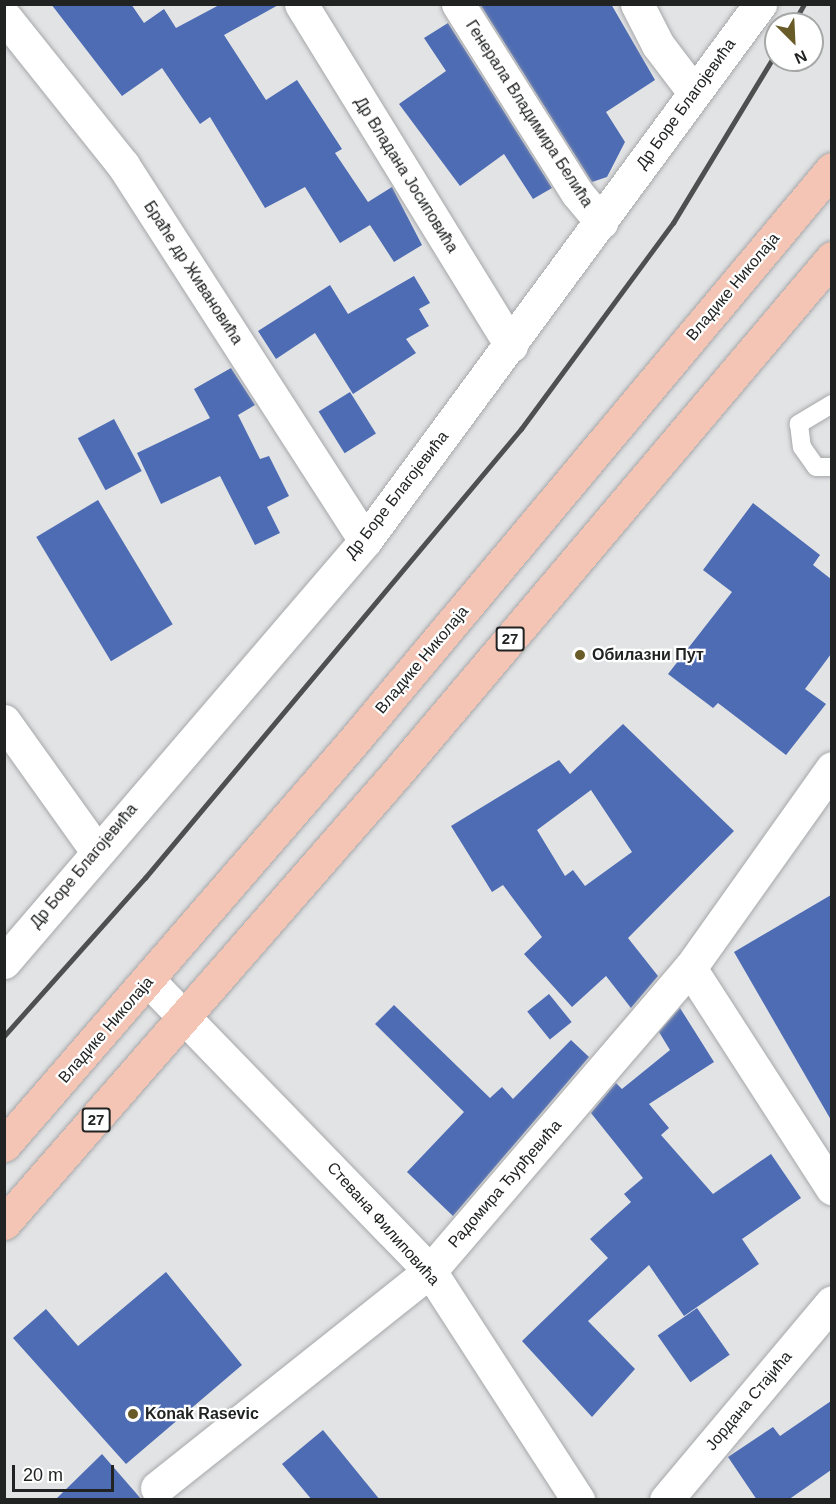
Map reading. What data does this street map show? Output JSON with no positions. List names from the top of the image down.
{
  "streets": {
    "main road": ["Владике Николаја", "27"],
    "street": [
      "Др Боре Благојевића",
      "Генерала Владимира Белића",
      "Др Владана Јосиповића",
      "Браће др Живановића",
      "Радомира Ђурђевића",
      "Стевана Филиповића",
      "Јордана Стајића"
    ]
  },
  "crossings": [
    ["Др Боре Благојевића", "Генерала Владимира Белића"],
    ["Др Боре Благојевића", "Др Владана Јосиповића"],
    ["Др Боре Благојевића", "Браће др Живановића"],
    ["Владике Николаја", "Стевана Филиповића"],
    ["27", "Стевана Филиповића"],
    ["Радомира Ђурђевића", "Стевана Филиповића"]
  ],
  "places": ["Обилазни Пут", "Konak Rasevic"],
  "scale_bar": "20 m",
  "north": "bottom right"
}
